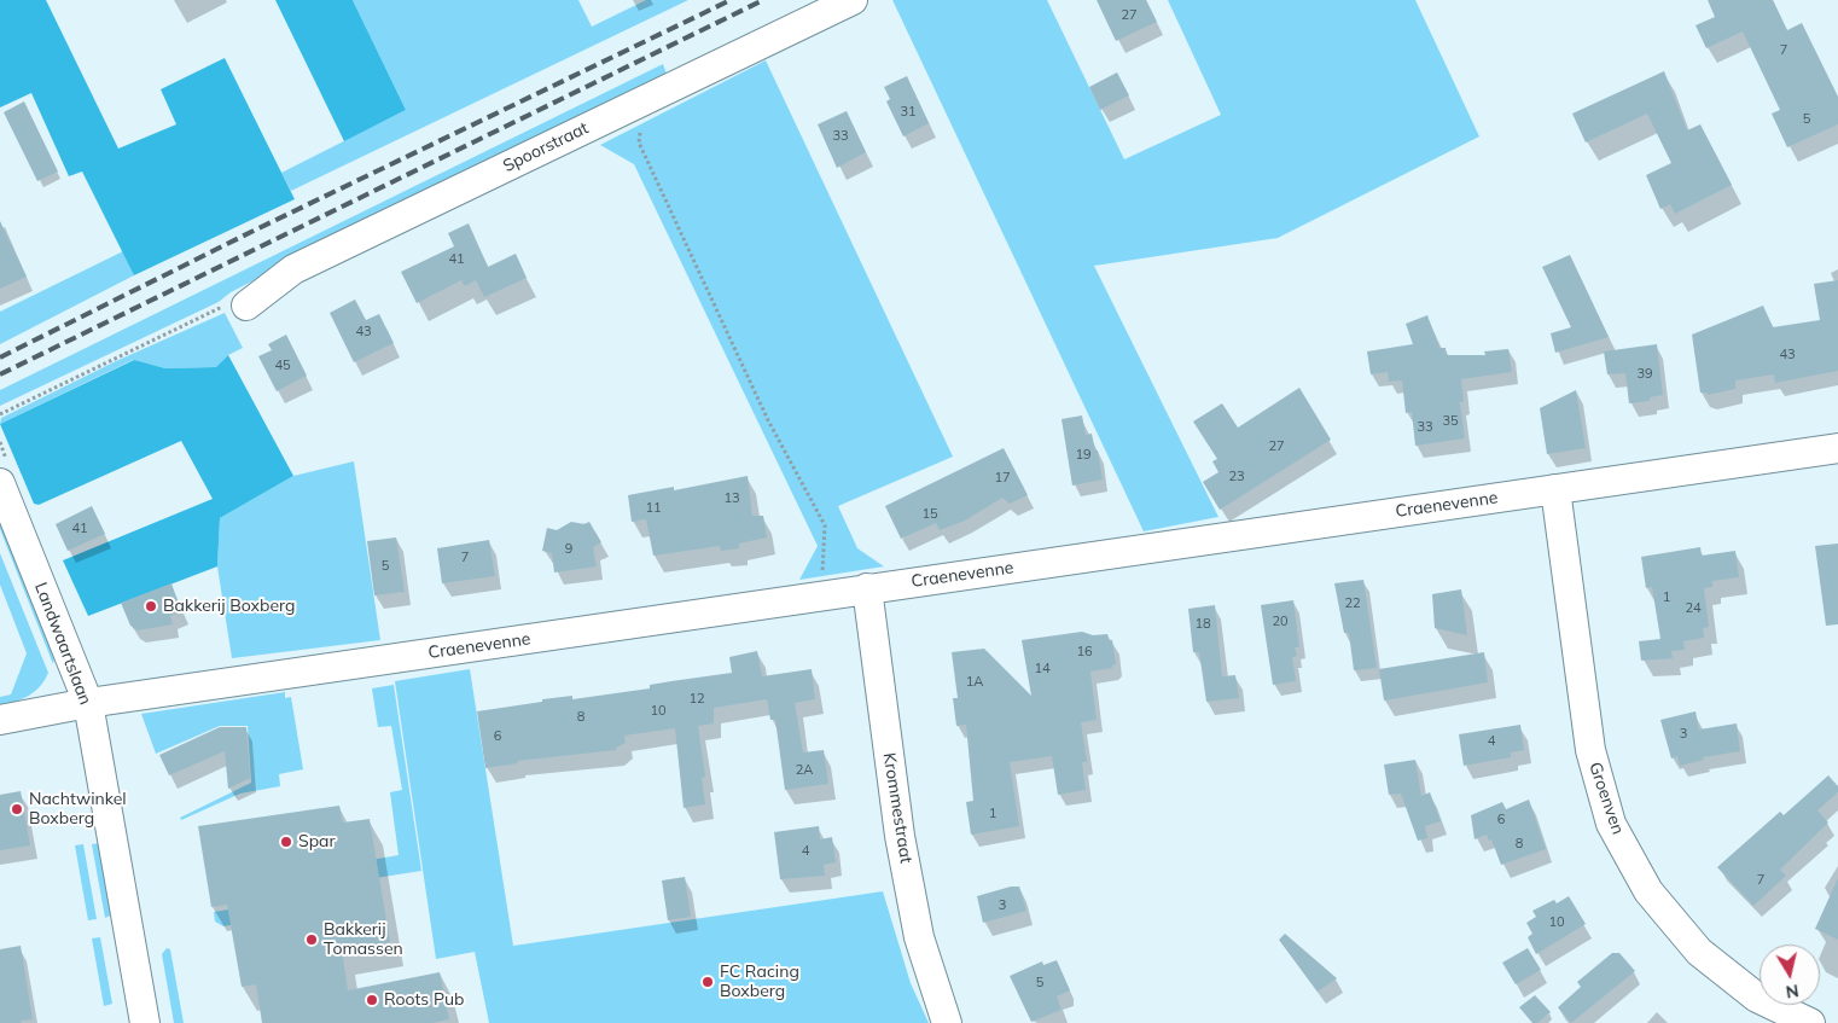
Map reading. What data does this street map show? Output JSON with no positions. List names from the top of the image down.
{
  "streets": {
    "street": [
      "Spoorstraat",
      "Craenevenne",
      "Landwaartslaan",
      "Groenven",
      "Krommestraat"
    ]
  },
  "crossings": [
    ["Craenevenne", "Landwaartslaan"],
    ["Craenevenne", "Groenven"],
    ["Craenevenne", "Krommestraat"]
  ],
  "places": [
    "Bakkerij Boxberg",
    "Nachtwinkel Boxberg",
    "Spar",
    "Bakkerij Tomassen",
    "FC Racing Boxberg",
    "Roots Pub"
  ],
  "house_numbers": [
    "27",
    "7",
    "31",
    "5",
    "33",
    "41",
    "43",
    "43",
    "45",
    "39",
    "35",
    "33",
    "27",
    "19",
    "23",
    "17",
    "13",
    "11",
    "15",
    "41",
    "9",
    "7",
    "5",
    "1",
    "22",
    "24",
    "20",
    "18",
    "16",
    "14",
    "1A",
    "12",
    "10",
    "8",
    "3",
    "6",
    "4",
    "2A",
    "1",
    "6",
    "8",
    "4",
    "7",
    "3",
    "10",
    "5"
  ],
  "north": "bottom"
}
